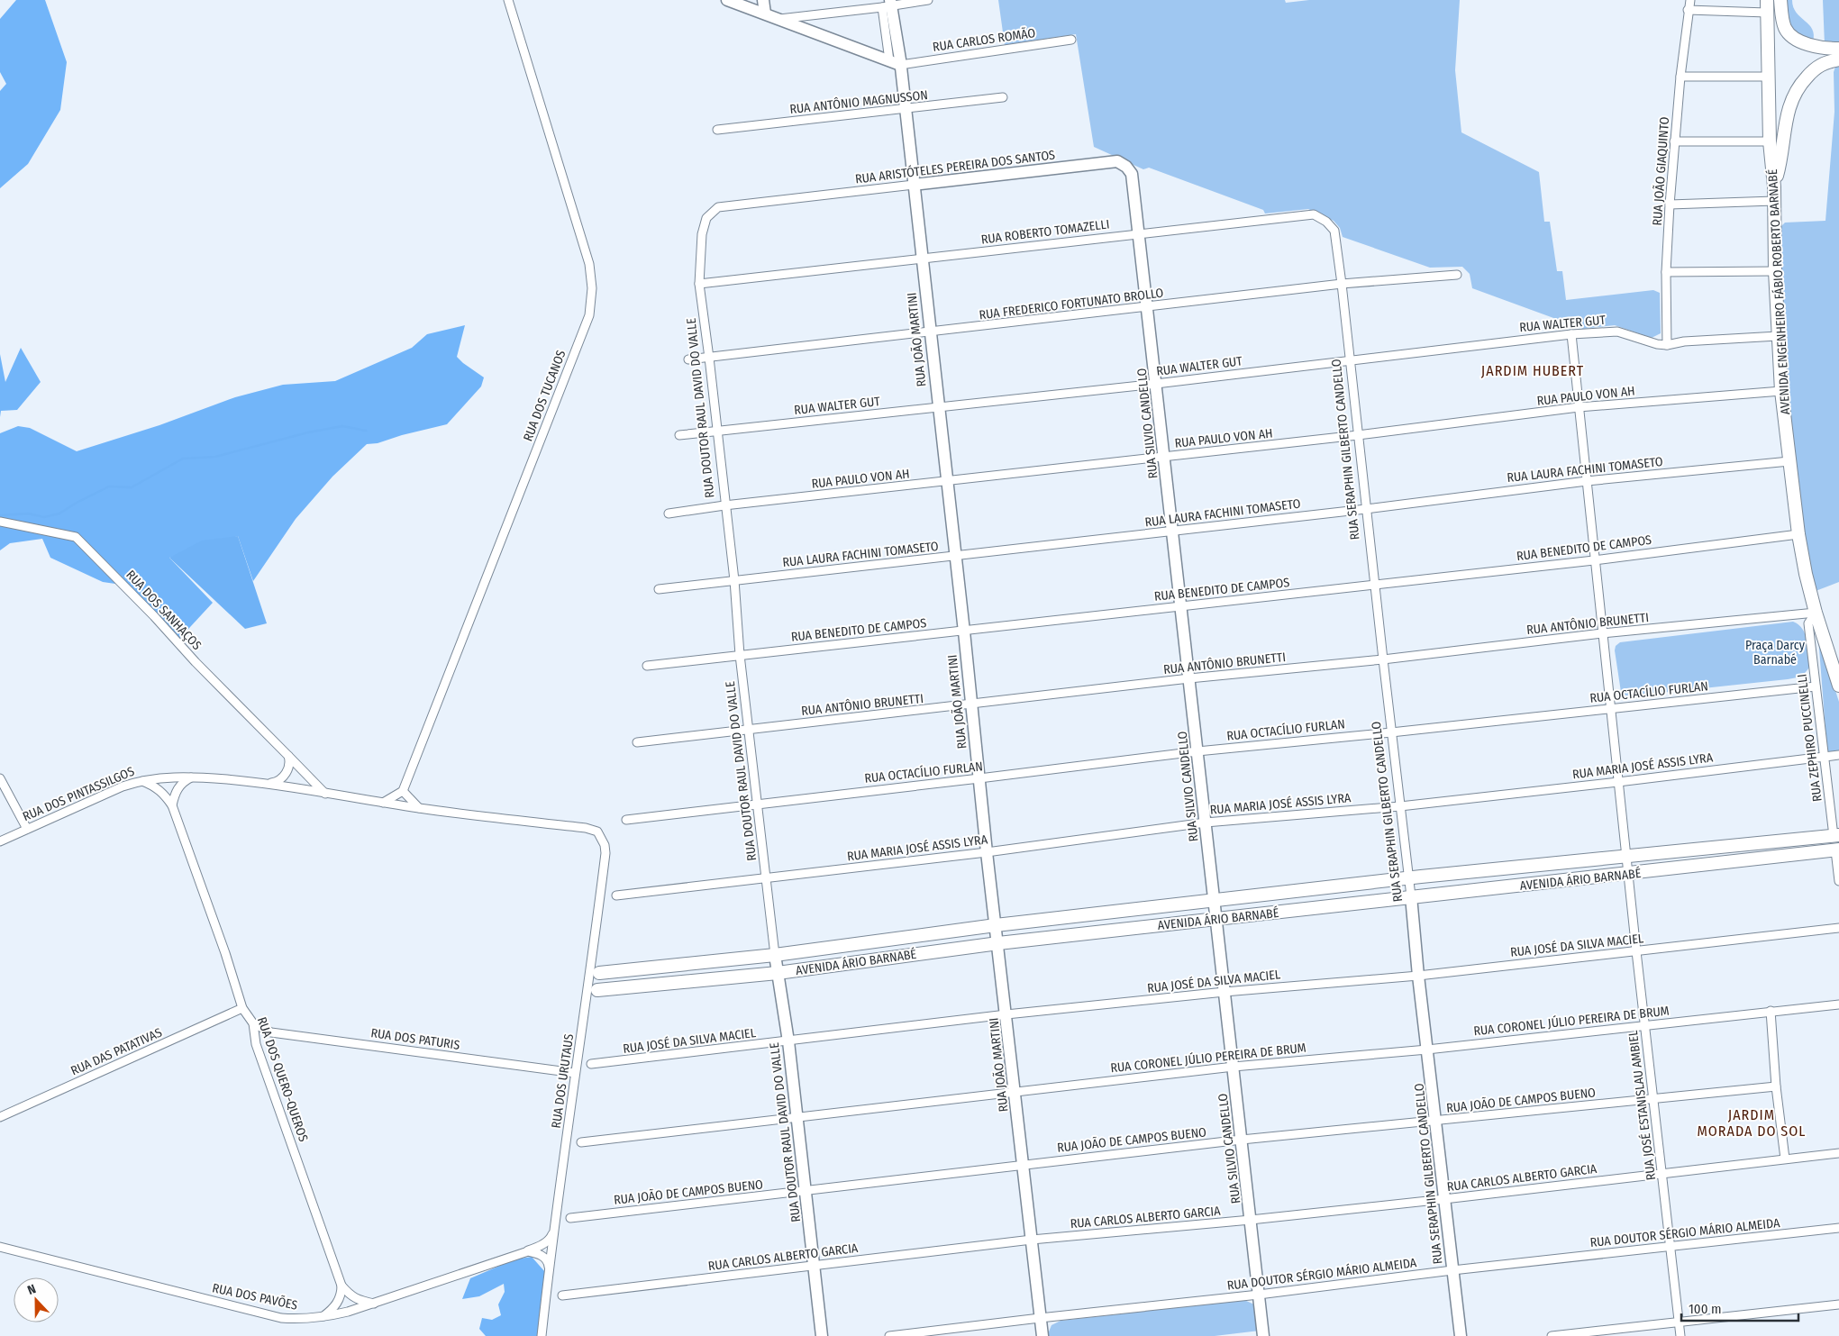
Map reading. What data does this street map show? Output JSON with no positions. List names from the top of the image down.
{
  "streets": {
    "main road": ["AVENIDA ENGENHEIRO FÁBIO ROBERTO BARNABÉ", "AVENIDA ÁRIO BARNABÉ"],
    "street": [
      "RUA CARLOS ROMÃO",
      "RUA ANTÔNIO MAGNUSSON",
      "RUA ARISTÓTELES PEREIRA DOS SANTOS",
      "RUA JOÃO GIAQUINTO",
      "RUA ROBERTO TOMAZELLI",
      "RUA FREDERICO FORTUNATO BROLLO",
      "RUA WALTER GUT",
      "RUA JOÃO MARTINI",
      "RUA DOS TUCANOS",
      "RUA PAULO VON AH",
      "RUA DOUTOR RAUL DAVID DO VALLE",
      "RUA SILVIO CANDELLO",
      "RUA SERAPHIN GILBERTO CANDELLO",
      "RUA LAURA FACHINI TOMASETO",
      "RUA BENEDITO DE CAMPOS",
      "RUA DOS SANHAÇOS",
      "RUA ANTÔNIO BRUNETTI",
      "RUA OCTACÍLIO FURLAN",
      "RUA ZEPHIRO PUCCINELLI",
      "RUA MARIA JOSÉ ASSIS LYRA",
      "RUA DOS PINTASSILGOS",
      "RUA JOSÉ DA SILVA MACIEL",
      "RUA CORONEL JÚLIO PEREIRA DE BRUM",
      "RUA DOS PATURIS",
      "RUA DAS PATATIVAS",
      "RUA DOS QUERO-QUEROS",
      "RUA DOS URUTAUS",
      "RUA JOÃO DE CAMPOS BUENO",
      "RUA JOSÉ ESTANISLAU AMBIEL",
      "RUA CARLOS ALBERTO GARCIA",
      "RUA DOUTOR SÉRGIO MÁRIO ALMEIDA",
      "RUA DOS PAVÕES"
    ]
  },
  "crossings": [
    ["RUA CARLOS ROMÃO", "RUA JOÃO MARTINI"],
    ["RUA ANTÔNIO MAGNUSSON", "RUA JOÃO MARTINI"],
    ["RUA ARISTÓTELES PEREIRA DOS SANTOS", "RUA ROBERTO TOMAZELLI"],
    ["RUA ARISTÓTELES PEREIRA DOS SANTOS", "RUA JOÃO MARTINI"],
    ["RUA ARISTÓTELES PEREIRA DOS SANTOS", "RUA DOUTOR RAUL DAVID DO VALLE"],
    ["RUA ARISTÓTELES PEREIRA DOS SANTOS", "RUA SILVIO CANDELLO"],
    ["RUA JOÃO GIAQUINTO", "RUA WALTER GUT"],
    ["RUA ROBERTO TOMAZELLI", "RUA FREDERICO FORTUNATO BROLLO"],
    ["RUA ROBERTO TOMAZELLI", "RUA JOÃO MARTINI"],
    ["RUA ROBERTO TOMAZELLI", "RUA DOUTOR RAUL DAVID DO VALLE"],
    ["RUA ROBERTO TOMAZELLI", "RUA SILVIO CANDELLO"],
    ["RUA ROBERTO TOMAZELLI", "RUA SERAPHIN GILBERTO CANDELLO"],
    ["AVENIDA ENGENHEIRO FÁBIO ROBERTO BARNABÉ", "RUA PAULO VON AH"],
    ["AVENIDA ENGENHEIRO FÁBIO ROBERTO BARNABÉ", "RUA LAURA FACHINI TOMASETO"],
    ["AVENIDA ENGENHEIRO FÁBIO ROBERTO BARNABÉ", "RUA BENEDITO DE CAMPOS"],
    ["AVENIDA ENGENHEIRO FÁBIO ROBERTO BARNABÉ", "RUA ANTÔNIO BRUNETTI"],
    ["AVENIDA ENGENHEIRO FÁBIO ROBERTO BARNABÉ", "RUA ZEPHIRO PUCCINELLI"],
    ["RUA FREDERICO FORTUNATO BROLLO", "RUA JOÃO MARTINI"],
    ["RUA FREDERICO FORTUNATO BROLLO", "RUA DOUTOR RAUL DAVID DO VALLE"],
    ["RUA FREDERICO FORTUNATO BROLLO", "RUA SILVIO CANDELLO"],
    ["RUA FREDERICO FORTUNATO BROLLO", "RUA SERAPHIN GILBERTO CANDELLO"],
    ["RUA WALTER GUT", "RUA JOÃO MARTINI"],
    ["RUA WALTER GUT", "RUA DOUTOR RAUL DAVID DO VALLE"],
    ["RUA WALTER GUT", "RUA SILVIO CANDELLO"],
    ["RUA WALTER GUT", "RUA SERAPHIN GILBERTO CANDELLO"],
    ["RUA WALTER GUT", "RUA JOSÉ ESTANISLAU AMBIEL"],
    ["RUA JOÃO MARTINI", "RUA PAULO VON AH"],
    ["RUA JOÃO MARTINI", "RUA LAURA FACHINI TOMASETO"],
    ["RUA JOÃO MARTINI", "RUA BENEDITO DE CAMPOS"],
    ["RUA JOÃO MARTINI", "RUA ANTÔNIO BRUNETTI"],
    ["RUA JOÃO MARTINI", "RUA OCTACÍLIO FURLAN"],
    ["RUA JOÃO MARTINI", "RUA MARIA JOSÉ ASSIS LYRA"],
    ["RUA JOÃO MARTINI", "AVENIDA ÁRIO BARNABÉ"],
    ["RUA JOÃO MARTINI", "RUA JOSÉ DA SILVA MACIEL"],
    ["RUA JOÃO MARTINI", "RUA CORONEL JÚLIO PEREIRA DE BRUM"],
    ["RUA JOÃO MARTINI", "RUA JOÃO DE CAMPOS BUENO"],
    ["RUA JOÃO MARTINI", "RUA CARLOS ALBERTO GARCIA"],
    ["RUA JOÃO MARTINI", "RUA DOUTOR SÉRGIO MÁRIO ALMEIDA"],
    ["RUA PAULO VON AH", "RUA DOUTOR RAUL DAVID DO VALLE"],
    ["RUA PAULO VON AH", "RUA SILVIO CANDELLO"],
    ["RUA PAULO VON AH", "RUA SERAPHIN GILBERTO CANDELLO"],
    ["RUA PAULO VON AH", "RUA JOSÉ ESTANISLAU AMBIEL"],
    ["RUA DOUTOR RAUL DAVID DO VALLE", "RUA LAURA FACHINI TOMASETO"],
    ["RUA DOUTOR RAUL DAVID DO VALLE", "RUA BENEDITO DE CAMPOS"],
    ["RUA DOUTOR RAUL DAVID DO VALLE", "RUA ANTÔNIO BRUNETTI"],
    ["RUA DOUTOR RAUL DAVID DO VALLE", "RUA OCTACÍLIO FURLAN"],
    ["RUA DOUTOR RAUL DAVID DO VALLE", "RUA MARIA JOSÉ ASSIS LYRA"],
    ["RUA DOUTOR RAUL DAVID DO VALLE", "AVENIDA ÁRIO BARNABÉ"],
    ["RUA DOUTOR RAUL DAVID DO VALLE", "RUA JOSÉ DA SILVA MACIEL"],
    ["RUA DOUTOR RAUL DAVID DO VALLE", "RUA CORONEL JÚLIO PEREIRA DE BRUM"],
    ["RUA DOUTOR RAUL DAVID DO VALLE", "RUA JOÃO DE CAMPOS BUENO"],
    ["RUA DOUTOR RAUL DAVID DO VALLE", "RUA CARLOS ALBERTO GARCIA"],
    ["RUA SILVIO CANDELLO", "RUA LAURA FACHINI TOMASETO"],
    ["RUA SILVIO CANDELLO", "RUA BENEDITO DE CAMPOS"],
    ["RUA SILVIO CANDELLO", "RUA ANTÔNIO BRUNETTI"],
    ["RUA SILVIO CANDELLO", "RUA OCTACÍLIO FURLAN"],
    ["RUA SILVIO CANDELLO", "RUA MARIA JOSÉ ASSIS LYRA"],
    ["RUA SILVIO CANDELLO", "AVENIDA ÁRIO BARNABÉ"],
    ["RUA SILVIO CANDELLO", "RUA JOSÉ DA SILVA MACIEL"],
    ["RUA SILVIO CANDELLO", "RUA CORONEL JÚLIO PEREIRA DE BRUM"],
    ["RUA SILVIO CANDELLO", "RUA JOÃO DE CAMPOS BUENO"],
    ["RUA SILVIO CANDELLO", "RUA CARLOS ALBERTO GARCIA"],
    ["RUA SILVIO CANDELLO", "RUA DOUTOR SÉRGIO MÁRIO ALMEIDA"],
    ["RUA SERAPHIN GILBERTO CANDELLO", "RUA LAURA FACHINI TOMASETO"],
    ["RUA SERAPHIN GILBERTO CANDELLO", "RUA BENEDITO DE CAMPOS"],
    ["RUA SERAPHIN GILBERTO CANDELLO", "RUA ANTÔNIO BRUNETTI"],
    ["RUA SERAPHIN GILBERTO CANDELLO", "RUA OCTACÍLIO FURLAN"],
    ["RUA SERAPHIN GILBERTO CANDELLO", "RUA MARIA JOSÉ ASSIS LYRA"],
    ["RUA SERAPHIN GILBERTO CANDELLO", "AVENIDA ÁRIO BARNABÉ"],
    ["RUA SERAPHIN GILBERTO CANDELLO", "RUA JOSÉ DA SILVA MACIEL"],
    ["RUA SERAPHIN GILBERTO CANDELLO", "RUA CORONEL JÚLIO PEREIRA DE BRUM"],
    ["RUA SERAPHIN GILBERTO CANDELLO", "RUA JOÃO DE CAMPOS BUENO"],
    ["RUA SERAPHIN GILBERTO CANDELLO", "RUA CARLOS ALBERTO GARCIA"],
    ["RUA SERAPHIN GILBERTO CANDELLO", "RUA DOUTOR SÉRGIO MÁRIO ALMEIDA"],
    ["RUA LAURA FACHINI TOMASETO", "RUA JOSÉ ESTANISLAU AMBIEL"],
    ["RUA BENEDITO DE CAMPOS", "RUA JOSÉ ESTANISLAU AMBIEL"],
    ["RUA DOS SANHAÇOS", "RUA DOS PINTASSILGOS"],
    ["RUA ANTÔNIO BRUNETTI", "RUA ZEPHIRO PUCCINELLI"],
    ["RUA ANTÔNIO BRUNETTI", "RUA JOSÉ ESTANISLAU AMBIEL"],
    ["RUA OCTACÍLIO FURLAN", "RUA ZEPHIRO PUCCINELLI"],
    ["RUA OCTACÍLIO FURLAN", "RUA JOSÉ ESTANISLAU AMBIEL"],
    ["RUA ZEPHIRO PUCCINELLI", "RUA MARIA JOSÉ ASSIS LYRA"],
    ["RUA ZEPHIRO PUCCINELLI", "AVENIDA ÁRIO BARNABÉ"],
    ["RUA MARIA JOSÉ ASSIS LYRA", "RUA JOSÉ ESTANISLAU AMBIEL"],
    ["RUA DOS PINTASSILGOS", "RUA DOS QUERO-QUEROS"],
    ["RUA DOS PINTASSILGOS", "RUA DOS URUTAUS"],
    ["AVENIDA ÁRIO BARNABÉ", "RUA JOSÉ ESTANISLAU AMBIEL"],
    ["RUA JOSÉ DA SILVA MACIEL", "RUA JOSÉ ESTANISLAU AMBIEL"],
    ["RUA CORONEL JÚLIO PEREIRA DE BRUM", "RUA JOSÉ ESTANISLAU AMBIEL"],
    ["RUA DOS PATURIS", "RUA DOS QUERO-QUEROS"],
    ["RUA DOS PATURIS", "RUA DOS URUTAUS"],
    ["RUA DAS PATATIVAS", "RUA DOS QUERO-QUEROS"],
    ["RUA DOS QUERO-QUEROS", "RUA DOS PAVÕES"],
    ["RUA DOS URUTAUS", "RUA DOS PAVÕES"],
    ["RUA JOÃO DE CAMPOS BUENO", "RUA JOSÉ ESTANISLAU AMBIEL"],
    ["RUA JOSÉ ESTANISLAU AMBIEL", "RUA CARLOS ALBERTO GARCIA"],
    ["RUA JOSÉ ESTANISLAU AMBIEL", "RUA DOUTOR SÉRGIO MÁRIO ALMEIDA"]
  ],
  "districts": ["JARDIM HUBERT", "JARDIM MORADA DO SOL"],
  "parks": ["Praça Darcy Barnabé"],
  "scale_bar": "100 m",
  "north": "top"
}
